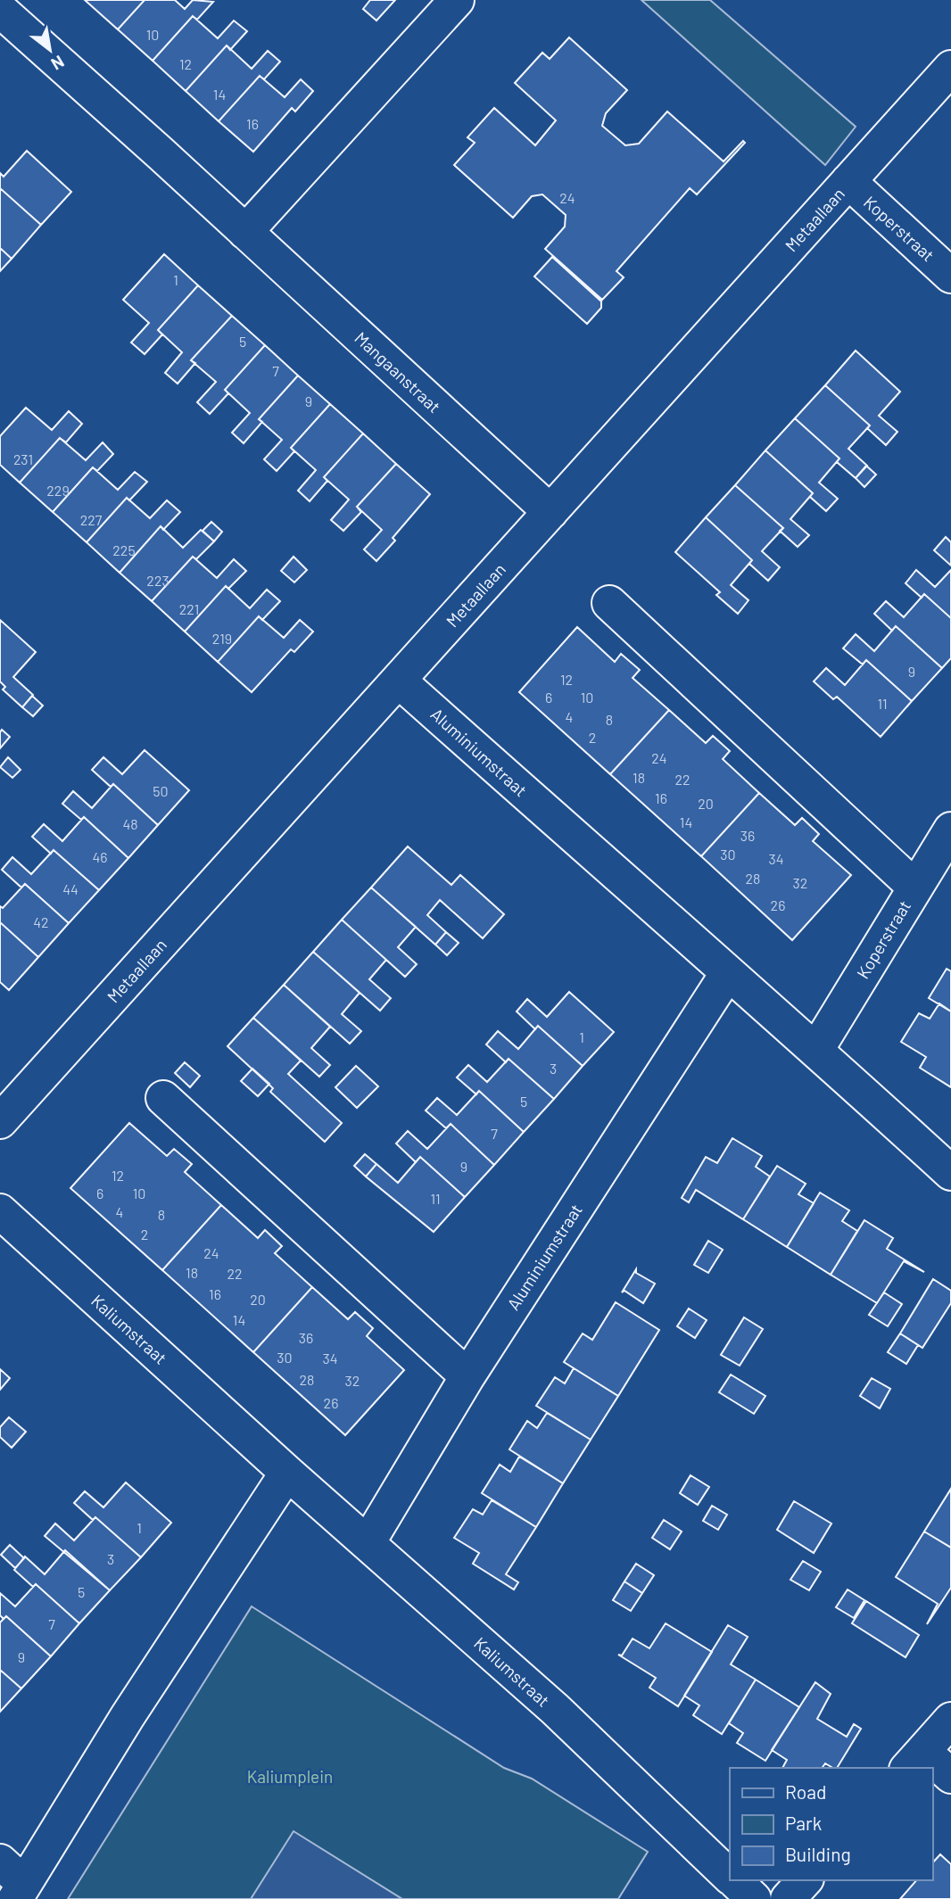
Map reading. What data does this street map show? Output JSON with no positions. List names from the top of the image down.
{
  "streets": {
    "street": [
      "Metaallaan",
      "Koperstraat",
      "Mangaanstraat",
      "Aluminiumstraat",
      "Kaliumstraat"
    ]
  },
  "crossings": [
    ["Metaallaan", "Koperstraat"],
    ["Metaallaan", "Mangaanstraat"],
    ["Metaallaan", "Aluminiumstraat"],
    ["Koperstraat", "Aluminiumstraat"],
    ["Aluminiumstraat", "Kaliumstraat"]
  ],
  "parks": ["Kaliumplein"],
  "house_numbers": [
    "10",
    "12",
    "14",
    "16",
    "24",
    "1",
    "5",
    "7",
    "9",
    "231",
    "229",
    "227",
    "225",
    "223",
    "221",
    "219",
    "9",
    "12",
    "6",
    "10",
    "11",
    "4",
    "8",
    "2",
    "24",
    "18",
    "22",
    "50",
    "16",
    "20",
    "14",
    "48",
    "36",
    "30",
    "46",
    "34",
    "28",
    "32",
    "44",
    "26",
    "42",
    "1",
    "3",
    "5",
    "7",
    "9",
    "12",
    "6",
    "10",
    "11",
    "4",
    "8",
    "2",
    "24",
    "18",
    "22",
    "16",
    "20",
    "14",
    "36",
    "30",
    "34",
    "28",
    "32",
    "26",
    "1",
    "3",
    "5",
    "7",
    "9"
  ],
  "legend": ["Road", "Park", "Building"],
  "north": "bottom right"
}
